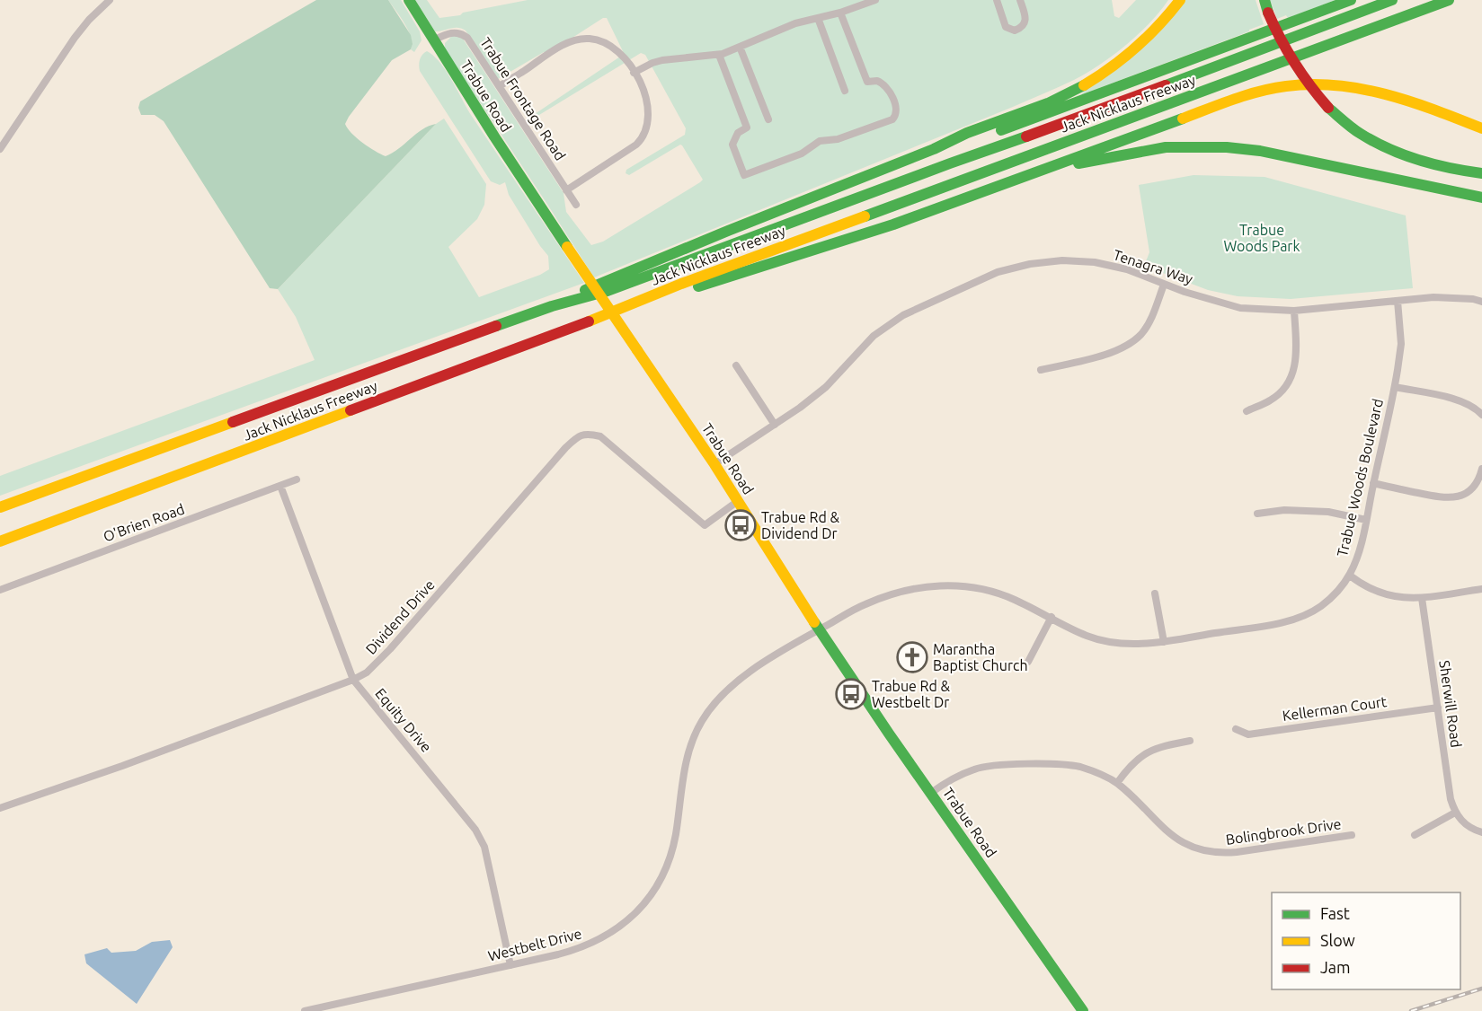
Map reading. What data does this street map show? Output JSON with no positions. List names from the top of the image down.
{
  "streets": {
    "main road": ["Trabue Road", "Jack Nicklaus Freeway"],
    "street": [
      "Trabue Frontage Road",
      "Tenagra Way",
      "Trabue Woods Boulevard",
      "O'Brien Road",
      "Dividend Drive",
      "Sherwill Road",
      "Kellerman Court",
      "Equity Drive",
      "Bolingbrook Drive",
      "Westbelt Drive"
    ]
  },
  "crossings": [
    ["Trabue Road", "Trabue Frontage Road"],
    ["Trabue Road", "Tenagra Way"],
    ["Trabue Road", "Trabue Woods Boulevard"],
    ["Trabue Road", "Dividend Drive"],
    ["Trabue Road", "Bolingbrook Drive"],
    ["Trabue Road", "Westbelt Drive"],
    ["Tenagra Way", "Trabue Woods Boulevard"],
    ["Trabue Woods Boulevard", "Westbelt Drive"],
    ["O'Brien Road", "Equity Drive"],
    ["Dividend Drive", "Equity Drive"],
    ["Sherwill Road", "Kellerman Court"],
    ["Equity Drive", "Westbelt Drive"]
  ],
  "parks": ["Trabue Woods Park"],
  "places": {
    "bus stop": ["Trabue Rd & Dividend Dr", "Trabue Rd & Westbelt Dr"],
    "church": ["Marantha Baptist Church"]
  },
  "legend": ["Fast", "Slow", "Jam"]
}
